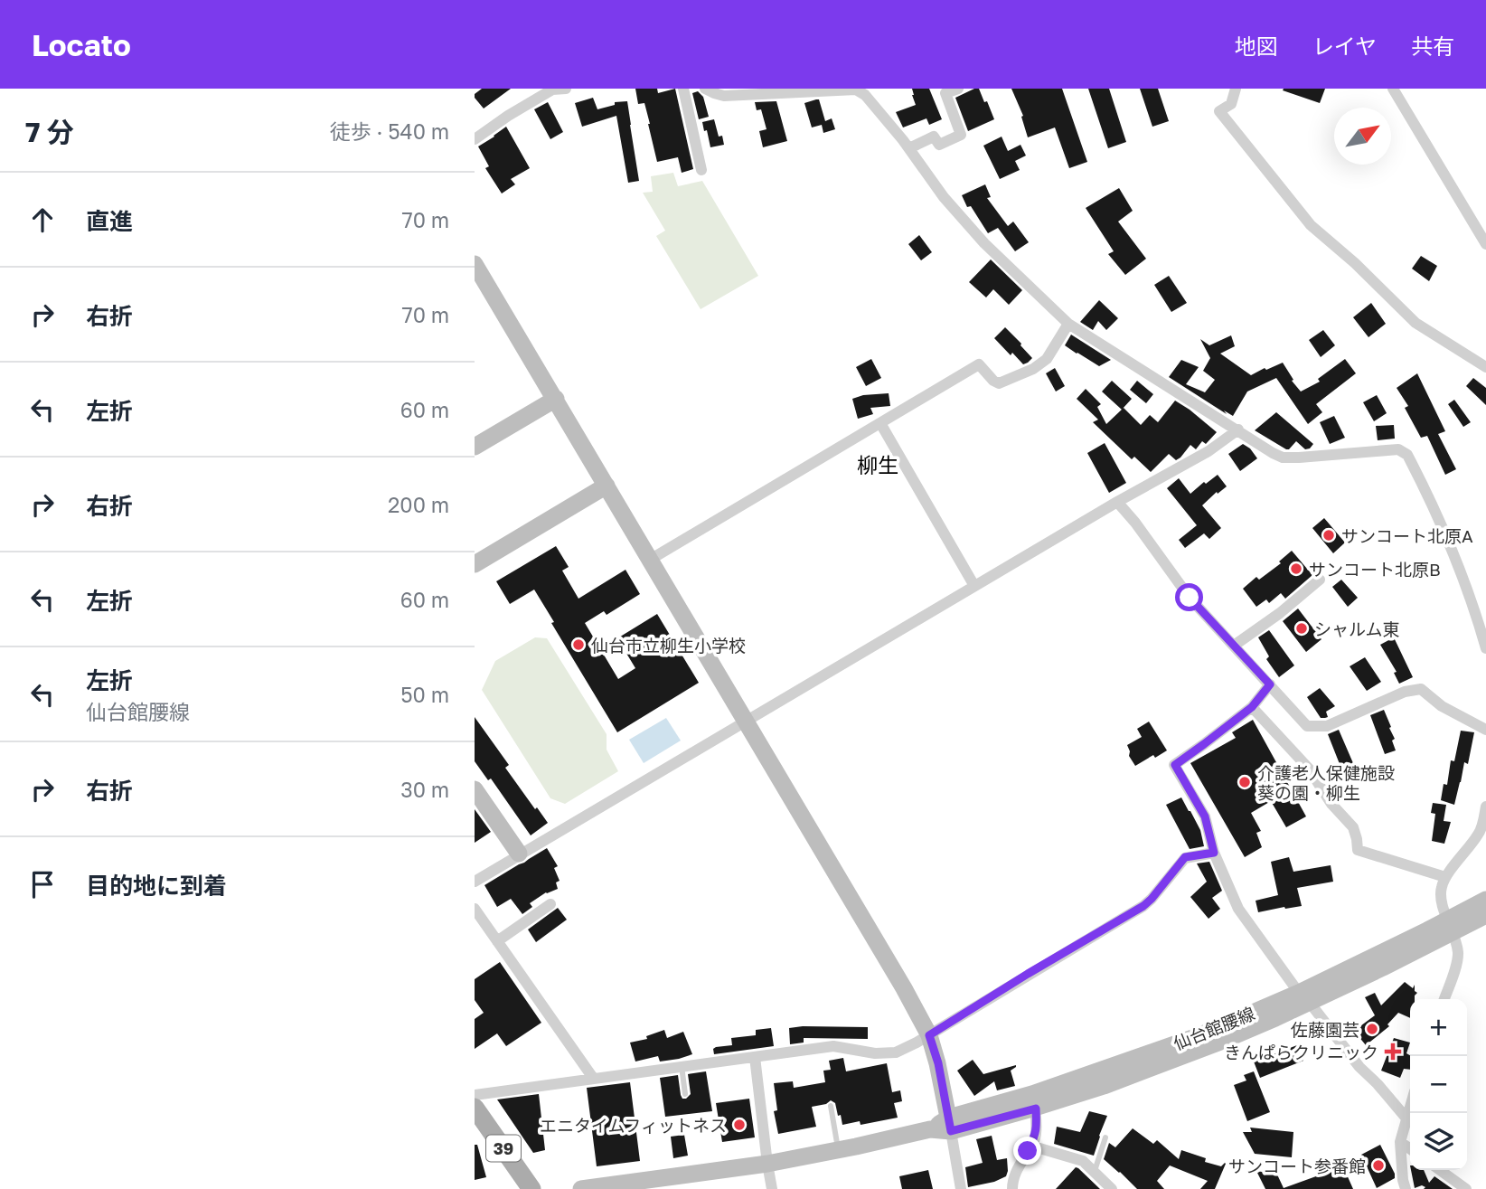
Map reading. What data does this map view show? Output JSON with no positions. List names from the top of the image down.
{
  "streets": {
    "main road": ["仙台館腰線", "39"]
  },
  "districts": ["柳生"],
  "places": {
    "other": [
      "サンコート北原A",
      "サンコート北原B",
      "シャルム東",
      "仙台市立柳生小学校",
      "介護老人保健施設 葵の園・柳生",
      "佐藤園芸",
      "エニタイムフィットネス",
      "サンコート参番館"
    ],
    "health": ["きんぱらクリニック"]
  },
  "north": "top right",
  "page": {
    "header": "Locato",
    "nav": ["地図", "レイヤ", "共有"],
    "heading": ["7 分", "徒歩 · 540 m"],
    "list": [
      ["直進", "70 m"],
      ["右折", "70 m"],
      ["左折", "60 m"],
      ["右折", "200 m"],
      ["左折", "60 m"],
      ["左折", "仙台館腰線", "50 m"],
      ["右折", "30 m"],
      "目的地に到着"
    ],
    "map_buttons": ["+", "−"]
  }
}
